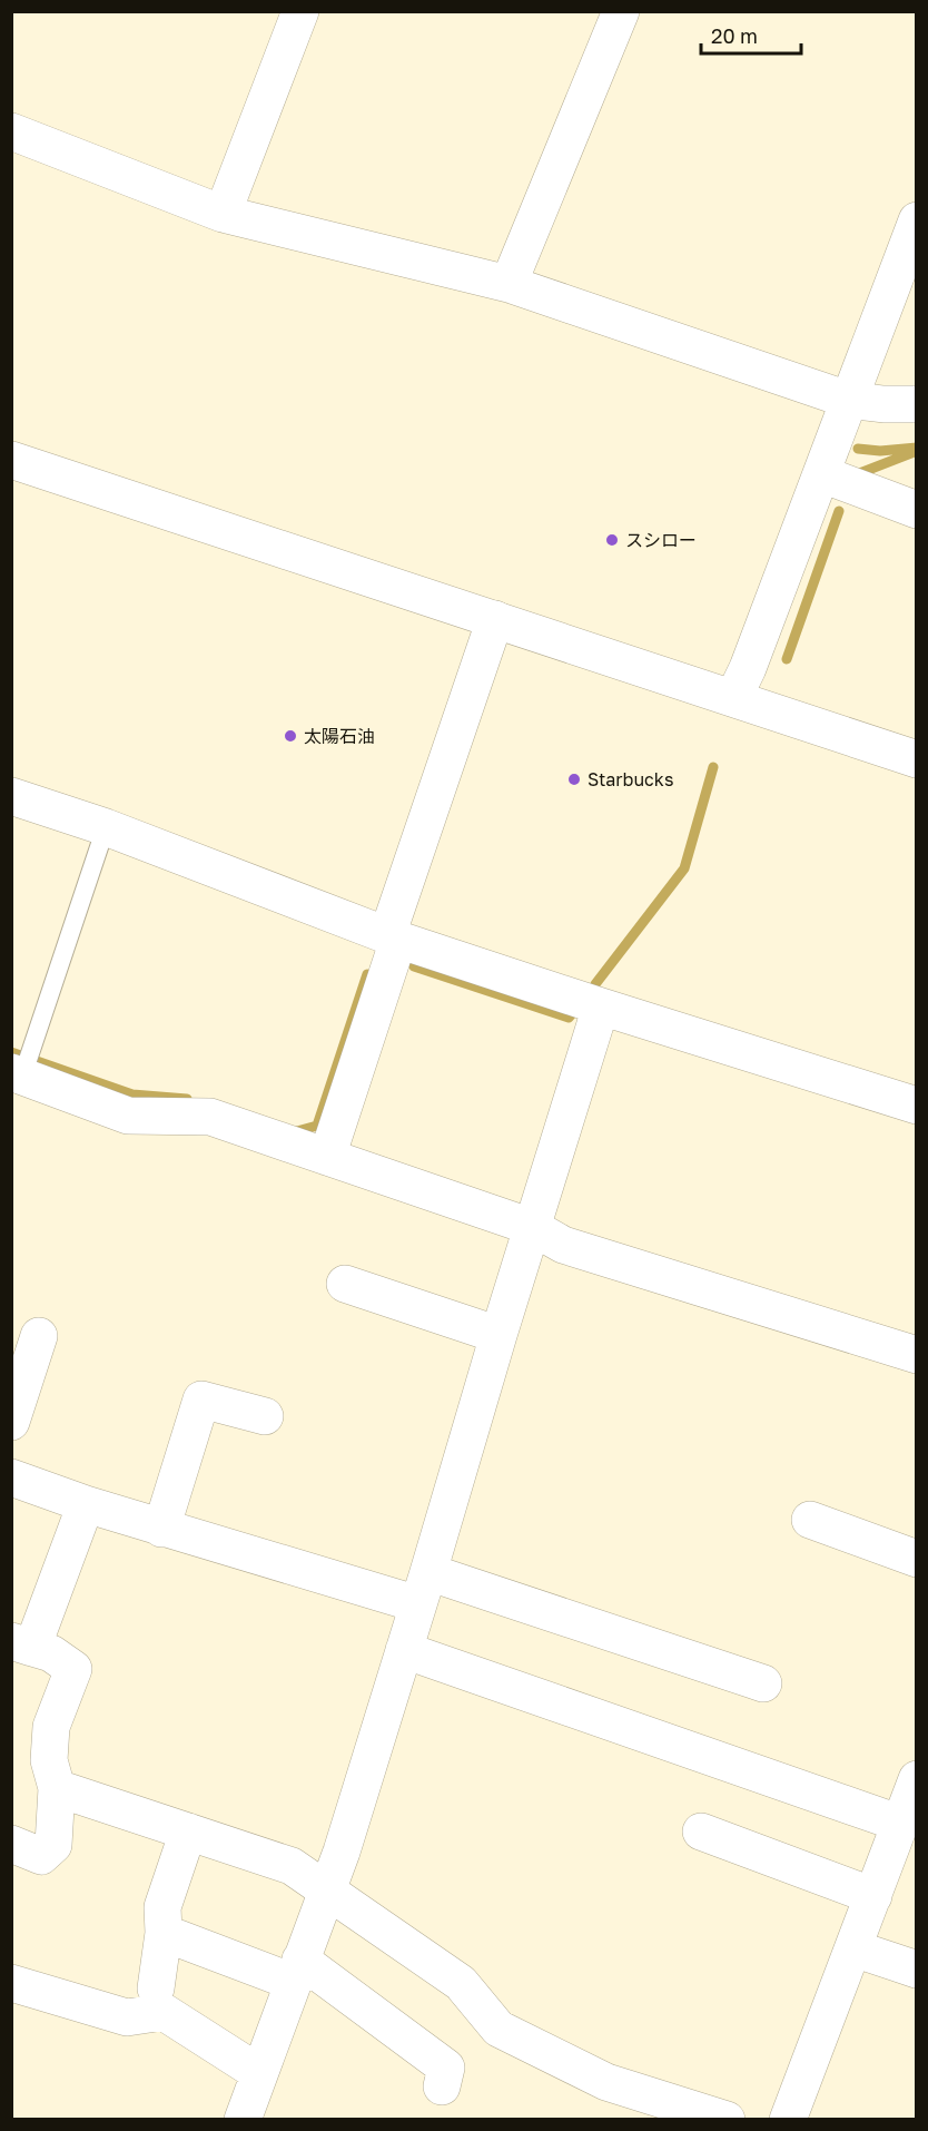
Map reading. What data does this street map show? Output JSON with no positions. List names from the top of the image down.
{
  "places": ["スシロー", "太陽石油", "Starbucks"],
  "scale_bar": "20 m"
}
